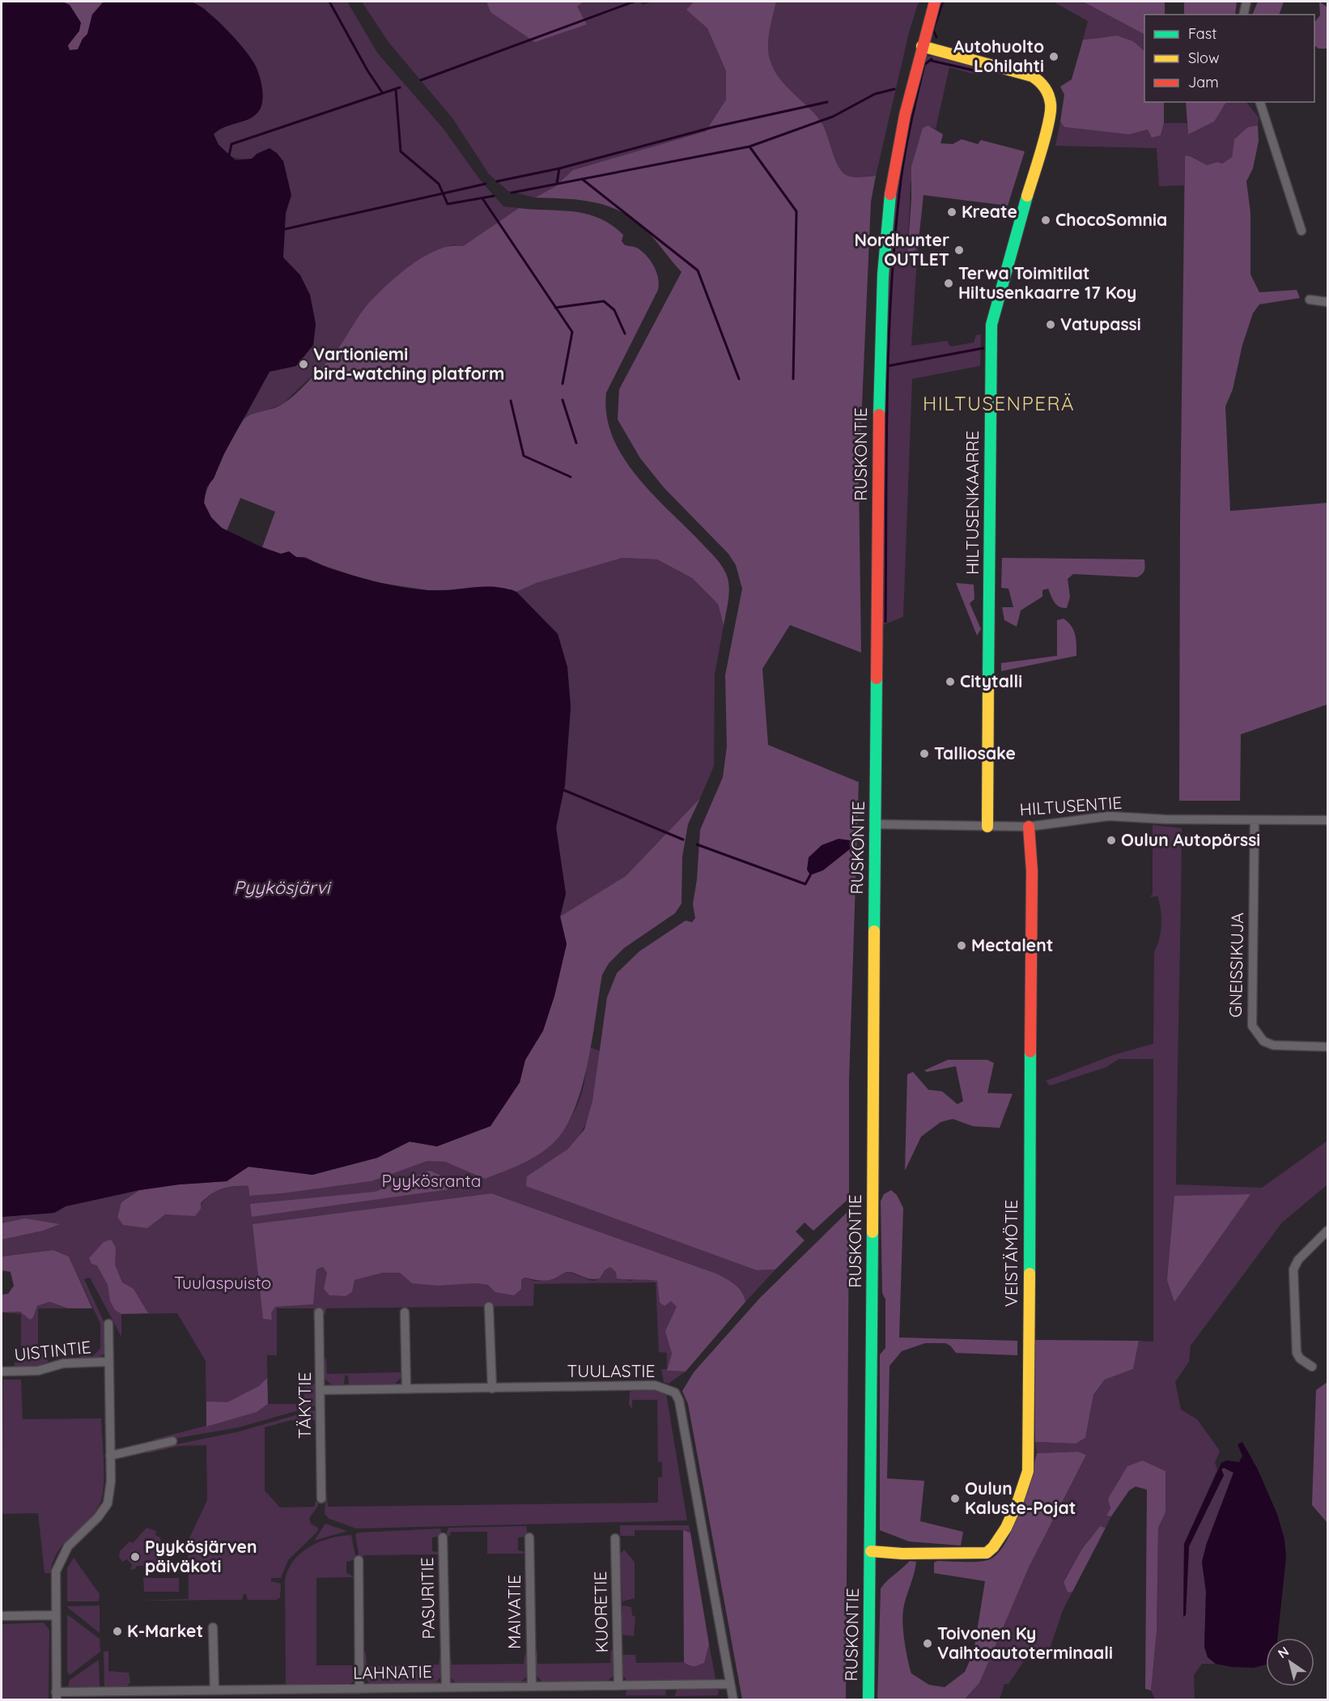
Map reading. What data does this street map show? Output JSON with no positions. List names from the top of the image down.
{
  "streets": {
    "street": [
      "RUSKONTIE",
      "HILTUSENKAARRE",
      "HILTUSENTIE",
      "GNEISSIKUJA",
      "VEISTÄMÖTIE",
      "UISTINTIE",
      "TUULASTIE",
      "TÄKYTIE",
      "PASURITIE",
      "MAIVATIE",
      "KUORETIE",
      "LAHNATIE"
    ]
  },
  "crossings": [
    ["RUSKONTIE", "HILTUSENKAARRE"],
    ["RUSKONTIE", "HILTUSENTIE"],
    ["RUSKONTIE", "VEISTÄMÖTIE"],
    ["HILTUSENKAARRE", "HILTUSENTIE"],
    ["HILTUSENTIE", "GNEISSIKUJA"],
    ["HILTUSENTIE", "VEISTÄMÖTIE"],
    ["TUULASTIE", "TÄKYTIE"],
    ["TUULASTIE", "LAHNATIE"],
    ["PASURITIE", "LAHNATIE"],
    ["MAIVATIE", "LAHNATIE"],
    ["KUORETIE", "LAHNATIE"]
  ],
  "districts": ["HILTUSENPERÄ"],
  "water": ["Pyykösjärvi"],
  "parks": ["Pyykösranta", "Tuulaspuisto"],
  "places": [
    "Autohuolto Lohilahti",
    "Kreate",
    "ChocoSomnia",
    "Nordhunter OUTLET",
    "Terwa Toimitilat Hiltusenkaarre 17 Koy",
    "Vatupassi",
    "Vartioniemi bird-watching platform",
    "Citytalli",
    "Talliosake",
    "Oulun Autopörssi",
    "Mectalent",
    "Oulun Kaluste-Pojat",
    "Pyykösjärven päiväkoti",
    "K-Market",
    "Toivonen Ky Vaihtoautoterminaali"
  ],
  "legend": ["Fast", "Slow", "Jam"],
  "north": "top left"
}
